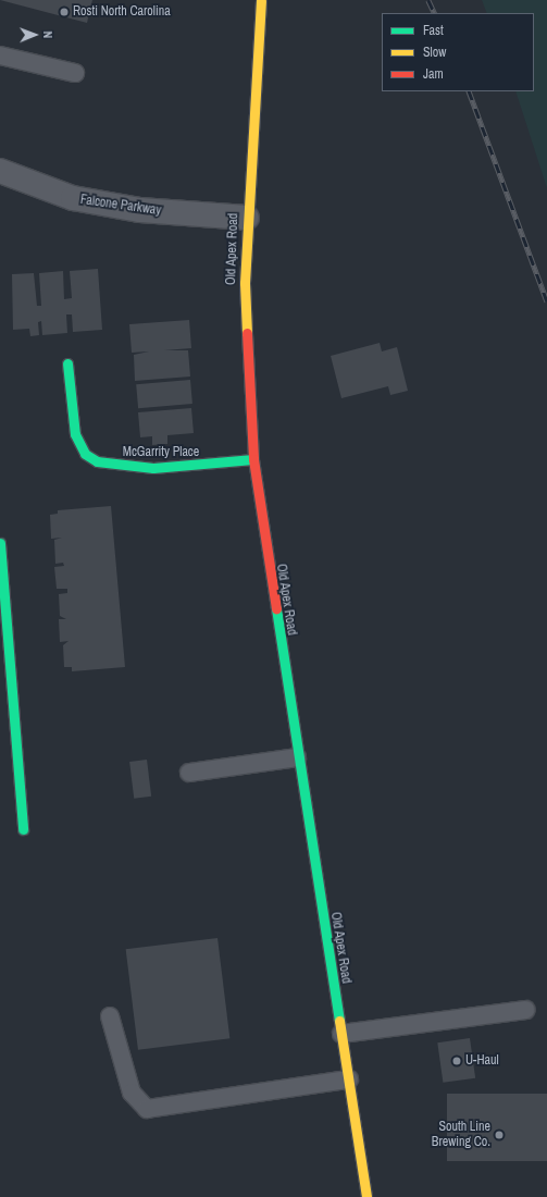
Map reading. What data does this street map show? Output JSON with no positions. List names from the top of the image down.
{
  "streets": {
    "street": ["Falcone Parkway", "Old Apex Road", "McGarrity Place"]
  },
  "crossings": [
    ["Falcone Parkway", "Old Apex Road"],
    ["Old Apex Road", "McGarrity Place"]
  ],
  "places": ["Rosti North Carolina", "U-Haul", "South Line Brewing Co."],
  "legend": ["Fast", "Slow", "Jam"],
  "north": "right"
}
